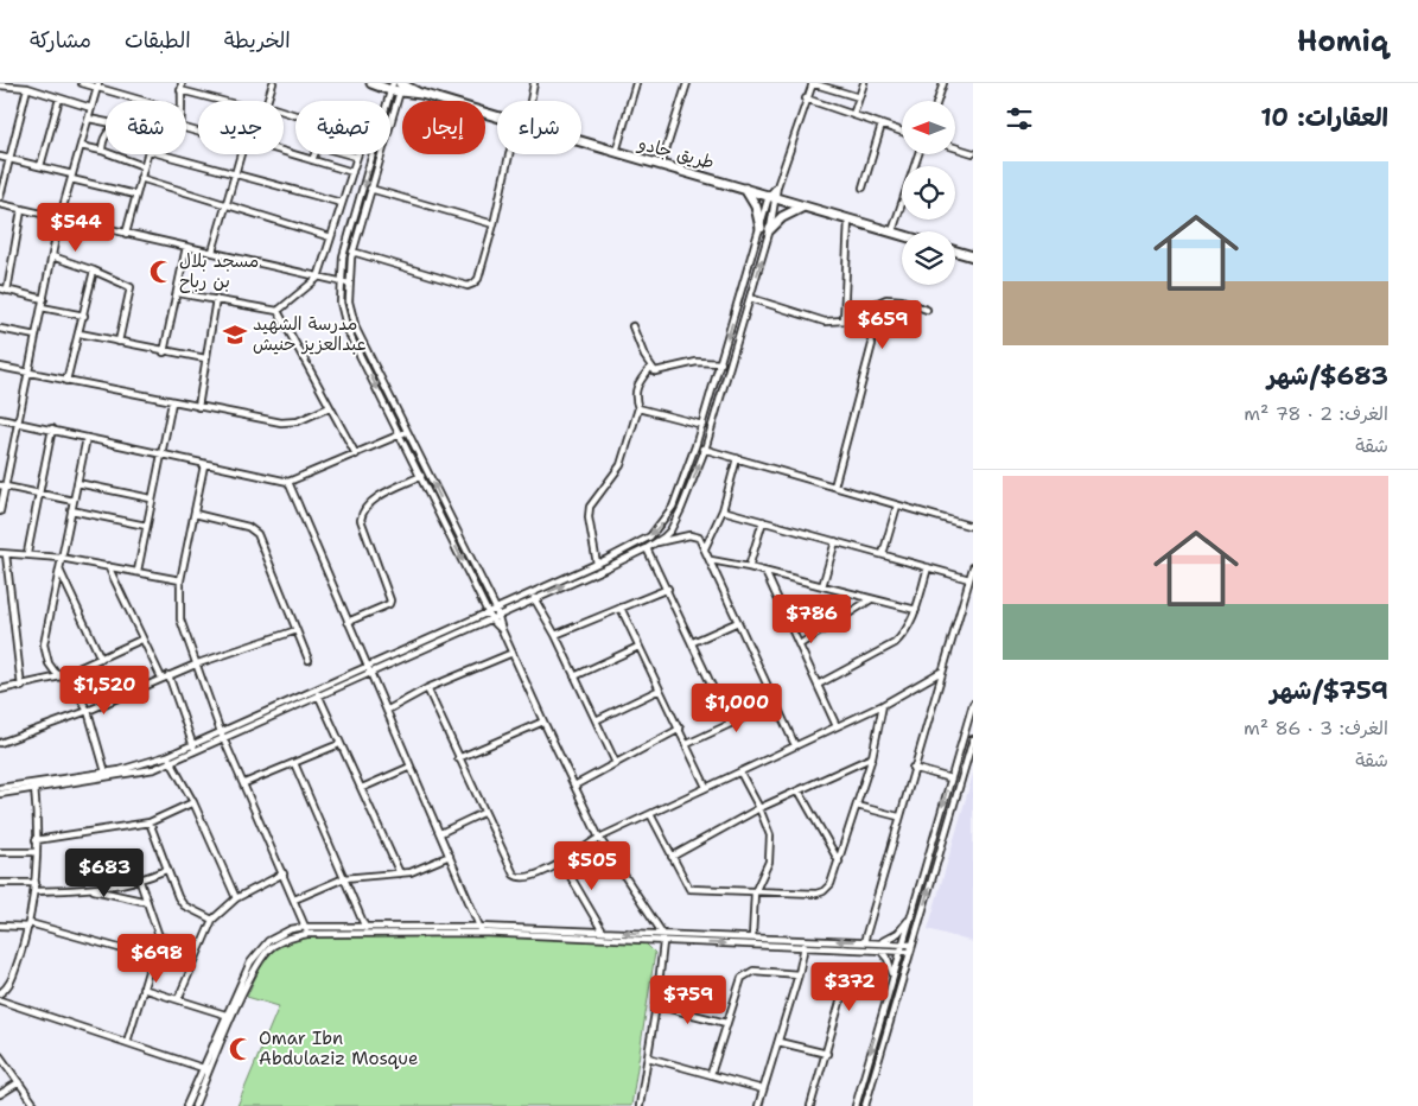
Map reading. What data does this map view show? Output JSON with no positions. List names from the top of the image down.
{
  "streets": {
    "highway": ["طريق جادو"]
  },
  "places": {
    "mosque": ["مسجد بلال بن رباح", "Omar Ibn Abdulaziz Mosque"],
    "school or university": ["مدرسة الشهيد عبدالعزيز حنيش"]
  },
  "north": "left",
  "page": {
    "header": "Homiq",
    "nav": ["الخريطة", "الطبقات", "مشاركة"],
    "heading": "العقارات: 10",
    "chip": [
      "شراء",
      "إيجار",
      "تصفية",
      "جديد",
      "شقة"
    ],
    "list": [
      {
        "name": "$683/شهر",
        "note": "الغرف: 2 · 78 m² · شقة"
      },
      {
        "name": "$759/شهر",
        "note": "الغرف: 3 · 86 m² · شقة"
      }
    ],
    "price": [
      "$544",
      "$659",
      "$786",
      "$1,520",
      "$1,000",
      "$505",
      "$683",
      "$698",
      "$372",
      "$759"
    ]
  }
}
